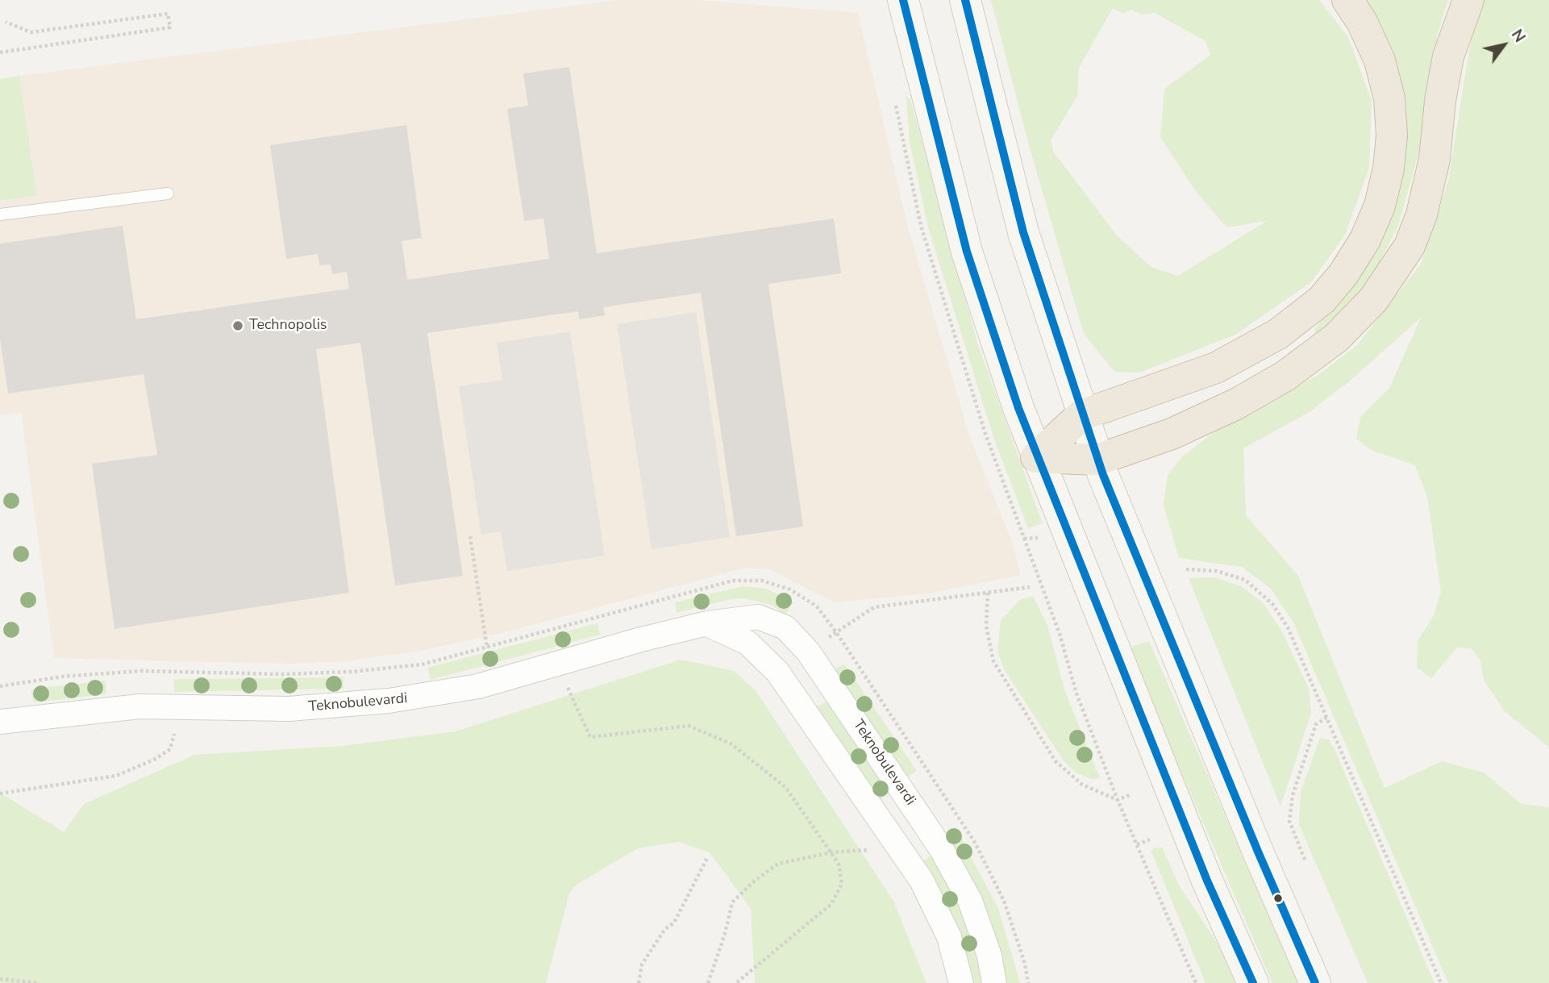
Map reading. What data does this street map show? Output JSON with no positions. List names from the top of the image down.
{
  "streets": {
    "street": ["Teknobulevardi"]
  },
  "places": ["Technopolis"],
  "north": "top right"
}
